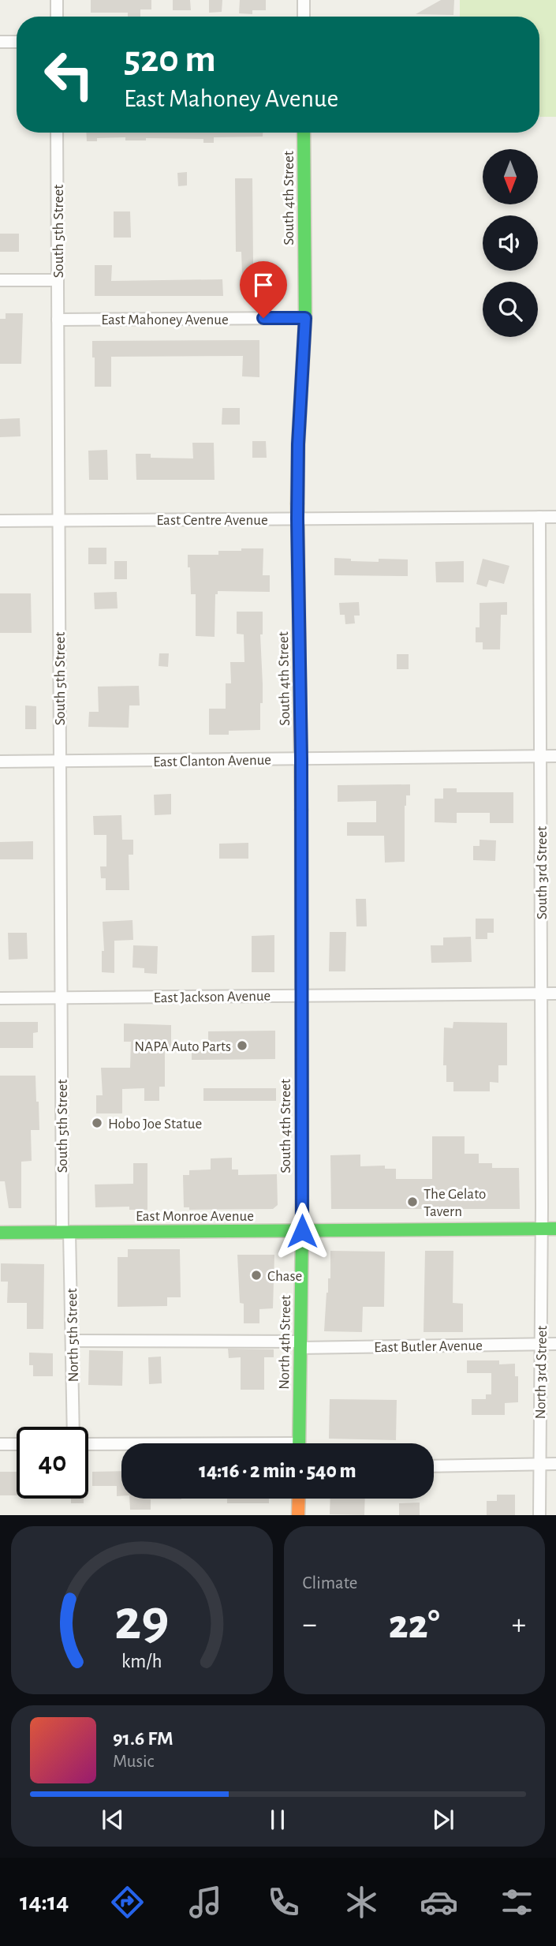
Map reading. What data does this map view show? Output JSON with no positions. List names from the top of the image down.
{
  "streets": {
    "street": [
      "South 4th Street",
      "South 5th Street",
      "East Mahoney Avenue",
      "East Centre Avenue",
      "East Clanton Avenue",
      "South 3rd Street",
      "East Jackson Avenue",
      "East Monroe Avenue",
      "North 5th Street",
      "North 4th Street",
      "East Butler Avenue",
      "North 3rd Street"
    ]
  },
  "crossings": [
    ["South 4th Street", "East Mahoney Avenue"],
    ["South 4th Street", "East Centre Avenue"],
    ["South 4th Street", "East Clanton Avenue"],
    ["South 4th Street", "East Jackson Avenue"],
    ["South 4th Street", "East Monroe Avenue"],
    ["South 4th Street", "North 4th Street"],
    ["South 5th Street", "East Mahoney Avenue"],
    ["South 5th Street", "East Centre Avenue"],
    ["South 5th Street", "East Clanton Avenue"],
    ["South 5th Street", "East Jackson Avenue"],
    ["South 5th Street", "East Monroe Avenue"],
    ["South 5th Street", "North 5th Street"],
    ["East Centre Avenue", "South 3rd Street"],
    ["East Clanton Avenue", "South 3rd Street"],
    ["South 3rd Street", "East Jackson Avenue"],
    ["South 3rd Street", "East Monroe Avenue"],
    ["South 3rd Street", "North 3rd Street"],
    ["East Monroe Avenue", "North 5th Street"],
    ["East Monroe Avenue", "North 4th Street"],
    ["East Monroe Avenue", "North 3rd Street"],
    ["North 5th Street", "East Butler Avenue"],
    ["North 4th Street", "East Butler Avenue"],
    ["East Butler Avenue", "North 3rd Street"]
  ],
  "places": [
    "NAPA Auto Parts",
    "Hobo Joe Statue",
    "The Gelato Tavern",
    "Chase"
  ],
  "north": "bottom",
  "page": {
    "turn": ["520 m", "East Mahoney Avenue"],
    "limit": "40",
    "trip": "14:16 · 2 min · 540 m",
    "tile": "Climate",
    "heat": ["−", "22°", "+"],
    "song": ["91.6 FM", "Music"],
    "tabs": "14:14",
    "gauge": ["29", "km/h"]
  }
}
